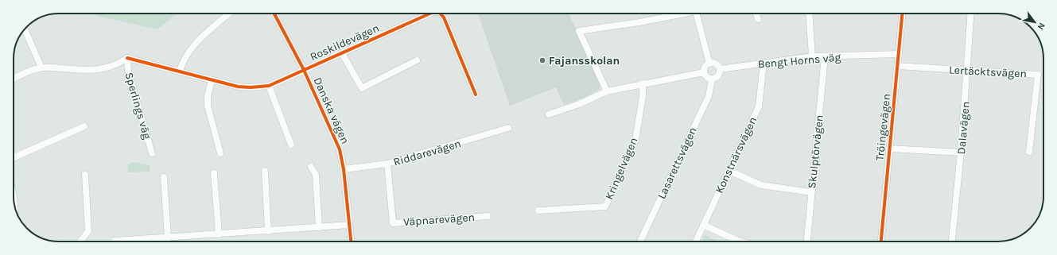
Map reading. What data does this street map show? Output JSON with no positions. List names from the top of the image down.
{
  "streets": {
    "street": [
      "Roskildevägen",
      "Bengt Horns väg",
      "Lertäcktsvägen",
      "Sperlings väg",
      "Danska vägen",
      "Tröingevägen",
      "Dalavägen",
      "Skulptörvägen",
      "Riddarevägen",
      "Konstnärsvägen",
      "Lasarettsvägen",
      "Kringelvägen",
      "Väpnarevägen"
    ]
  },
  "crossings": [
    ["Roskildevägen", "Sperlings väg"],
    ["Roskildevägen", "Danska vägen"],
    ["Bengt Horns väg", "Tröingevägen"],
    ["Bengt Horns väg", "Skulptörvägen"],
    ["Bengt Horns väg", "Konstnärsvägen"],
    ["Bengt Horns väg", "Lasarettsvägen"],
    ["Lertäcktsvägen", "Tröingevägen"],
    ["Lertäcktsvägen", "Dalavägen"],
    ["Danska vägen", "Riddarevägen"],
    ["Riddarevägen", "Väpnarevägen"]
  ],
  "places": ["Fajansskolan"],
  "north": "bottom right"
}
